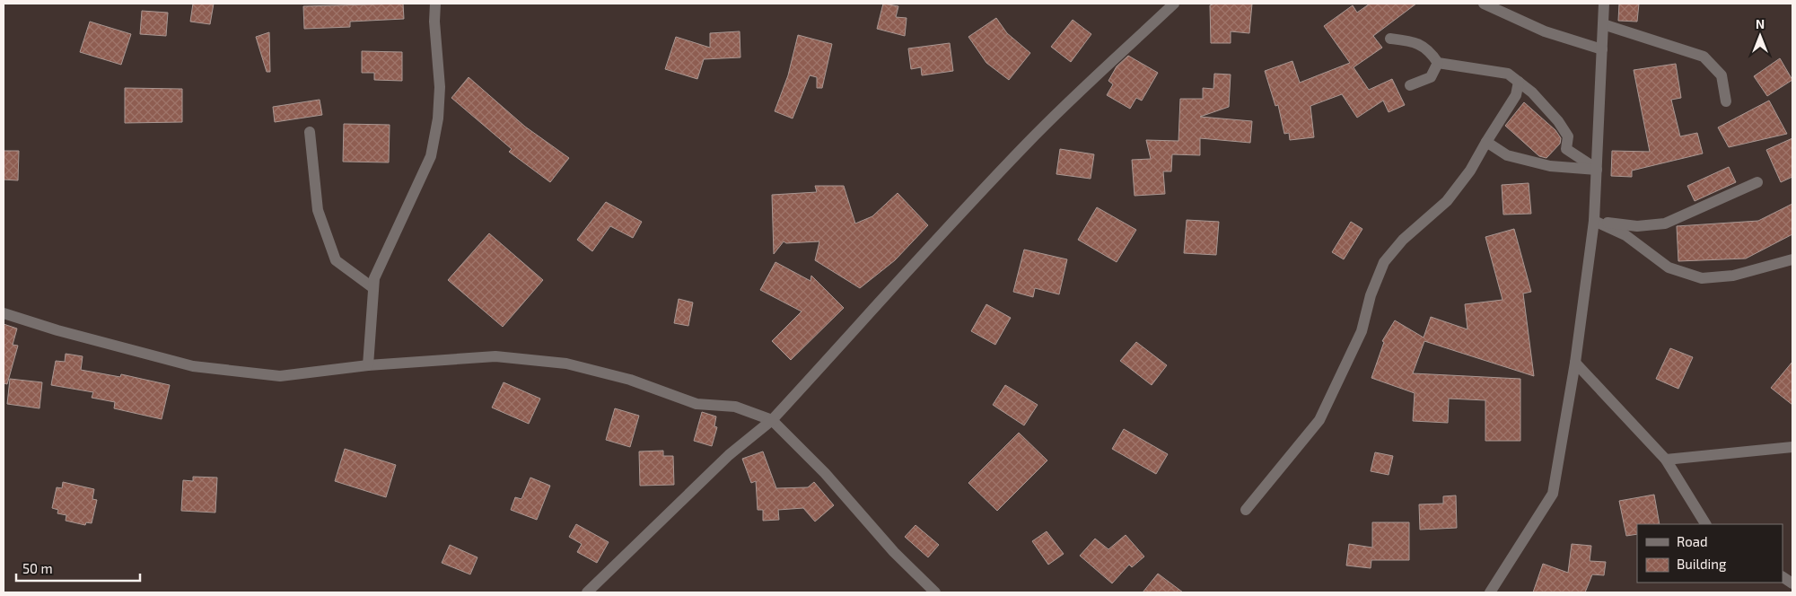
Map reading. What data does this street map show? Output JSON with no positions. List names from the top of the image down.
{
  "legend": ["Road", "Building"],
  "scale_bar": "50 m",
  "north": "top"
}
